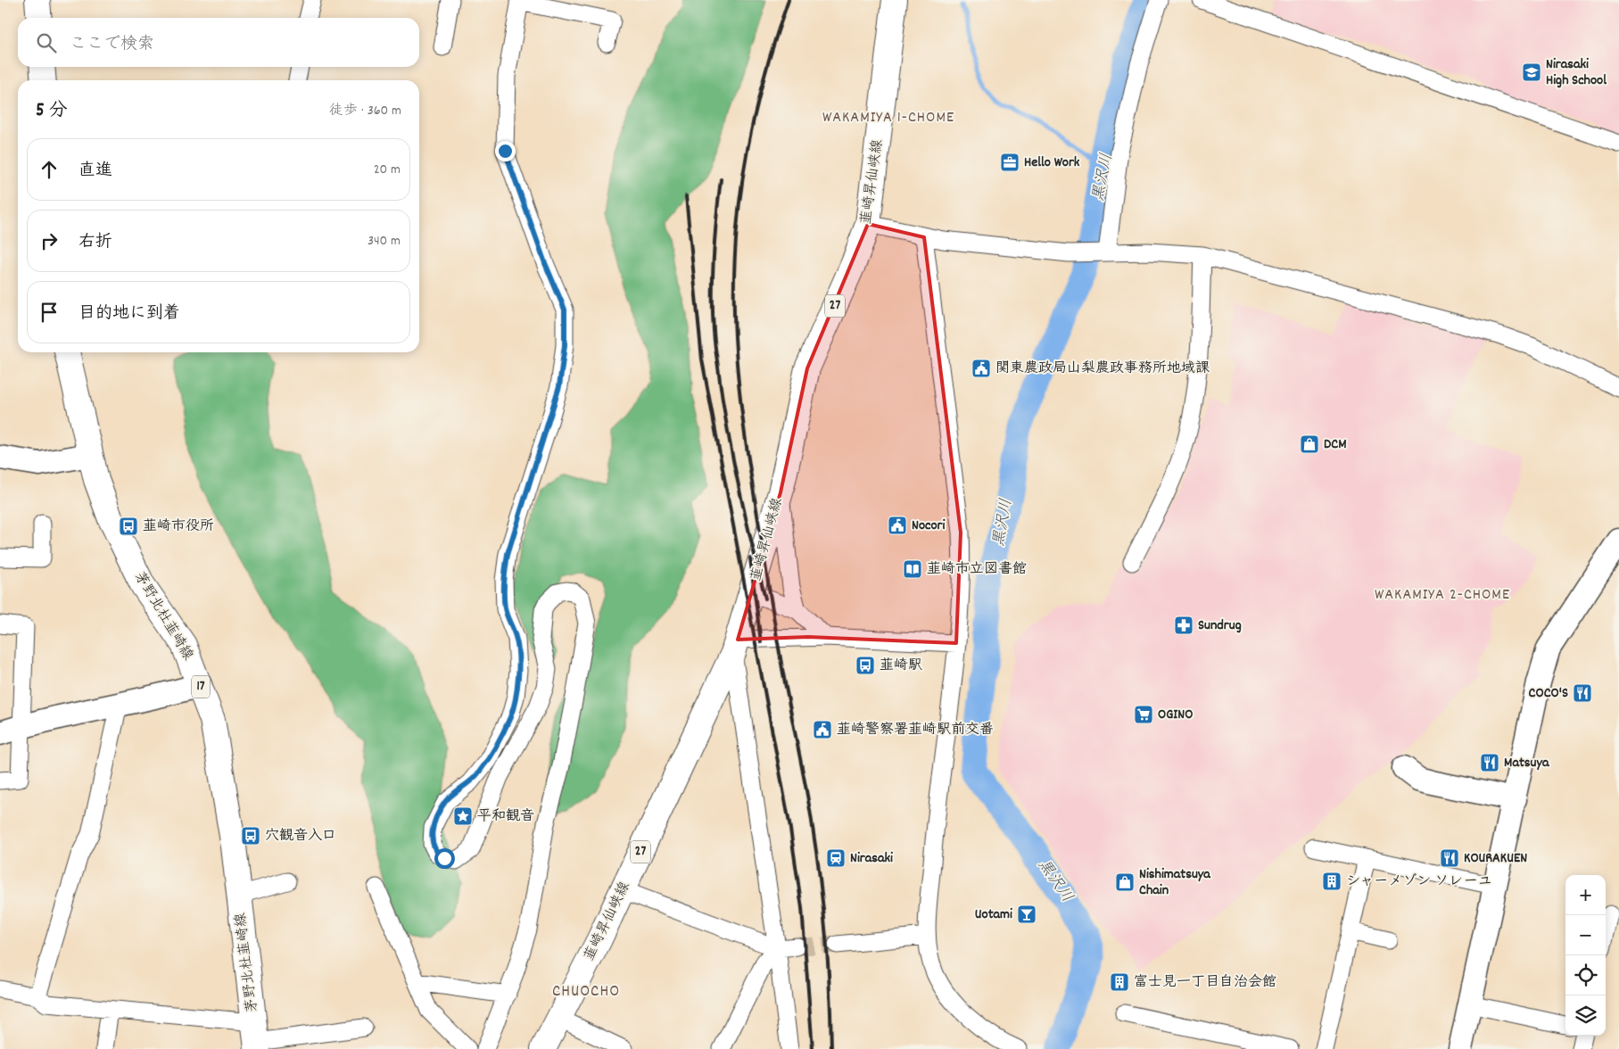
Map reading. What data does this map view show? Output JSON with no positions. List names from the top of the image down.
{
  "streets": {
    "main road": [
      "韮崎昇仙峡線",
      "27",
      "茅野北杜韮崎線",
      "17"
    ]
  },
  "districts": ["WAKAMIYA 1-CHOME", "WAKAMIYA 2-CHOME", "CHUOCHO"],
  "water": ["黒沢川"],
  "places": {
    "school or university": ["Nirasaki High School"],
    "office": ["Hello Work"],
    "public building": ["関東農政局山梨農政事務所地域課", "Nocori", "韮崎警察署韮崎駅前交番"],
    "shop": ["DCM", "Nishimatsuya Chain"],
    "bus stop": ["韮崎市役所", "韮崎駅", "穴観音入口"],
    "library": ["韮崎市立図書館"],
    "pharmacy": ["Sundrug"],
    "restaurant": ["COCO'S", "Matsuya", "KOURAKUEN"],
    "supermarket": ["OGINO"],
    "place": ["平和観音"],
    "station": ["Nirasaki"],
    "building": ["シャーメゾン ソレーユ", "富士見一丁目自治会館"],
    "bar": ["Uotami"]
  },
  "page": {
    "search": "ここで検索",
    "heading": ["5 分", "徒歩 · 360 m"],
    "list": [
      ["直進", "20 m"],
      ["右折", "340 m"],
      "目的地に到着"
    ],
    "map_buttons": ["+", "−"]
  }
}
